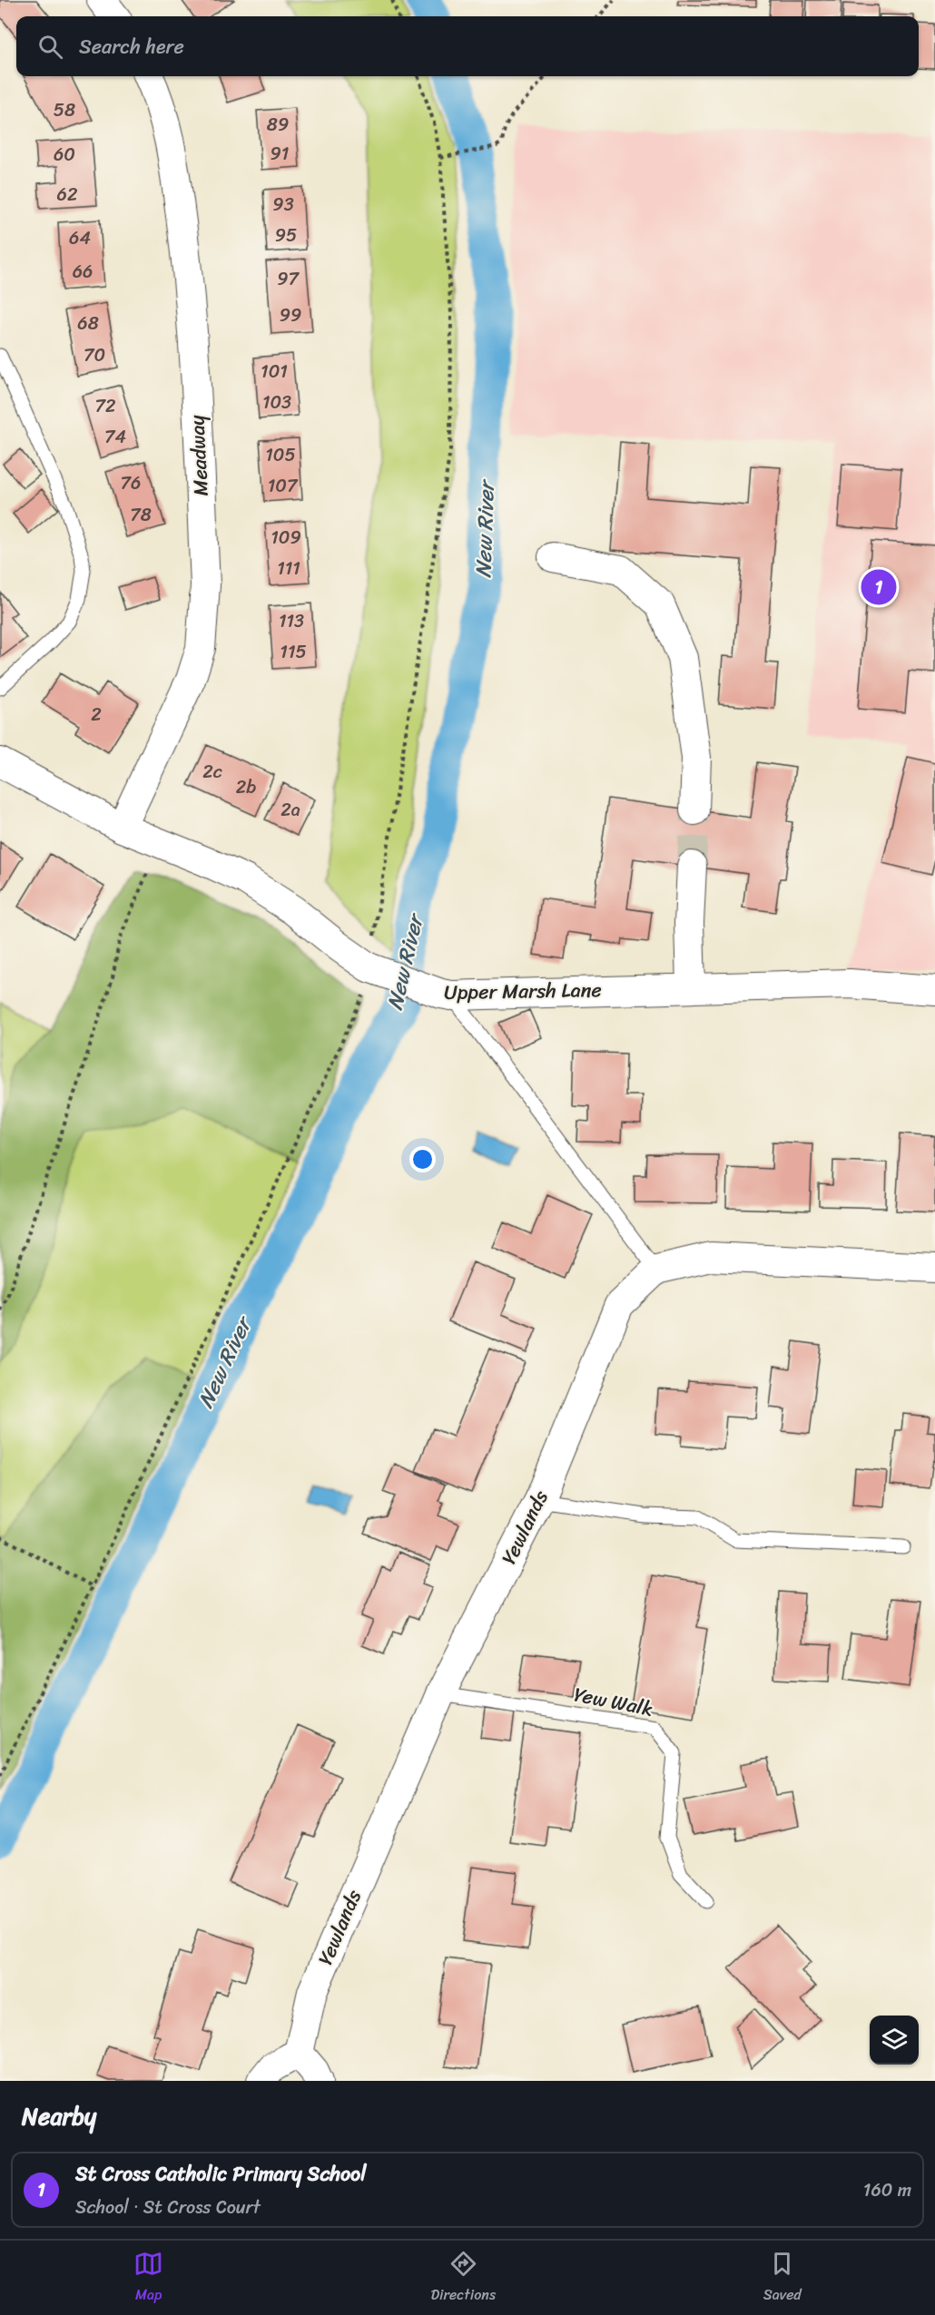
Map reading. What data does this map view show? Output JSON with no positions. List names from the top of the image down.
{
  "streets": {
    "street": ["Meadway", "Upper Marsh Lane", "Yewlands"],
    "lane": ["Yew Walk"]
  },
  "crossings": [
    ["Meadway", "Upper Marsh Lane"],
    ["Yewlands", "Yew Walk"]
  ],
  "water": ["New River"],
  "house_numbers": [
    "58",
    "89",
    "91",
    "60",
    "62",
    "93",
    "95",
    "64",
    "66",
    "97",
    "99",
    "68",
    "70",
    "101",
    "103",
    "72",
    "74",
    "105",
    "76",
    "107",
    "78",
    "109",
    "111",
    "113",
    "115",
    "2",
    "2c",
    "2b",
    "2a"
  ],
  "page": {
    "search": "Search here",
    "pins": "1",
    "heading": "Nearby",
    "list": [
      {
        "mark": "1",
        "name": "St Cross Catholic Primary School",
        "note": "School · St Cross Court",
        "value": "160 m"
      }
    ],
    "nav": ["Map", "Directions", "Saved"]
  }
}
